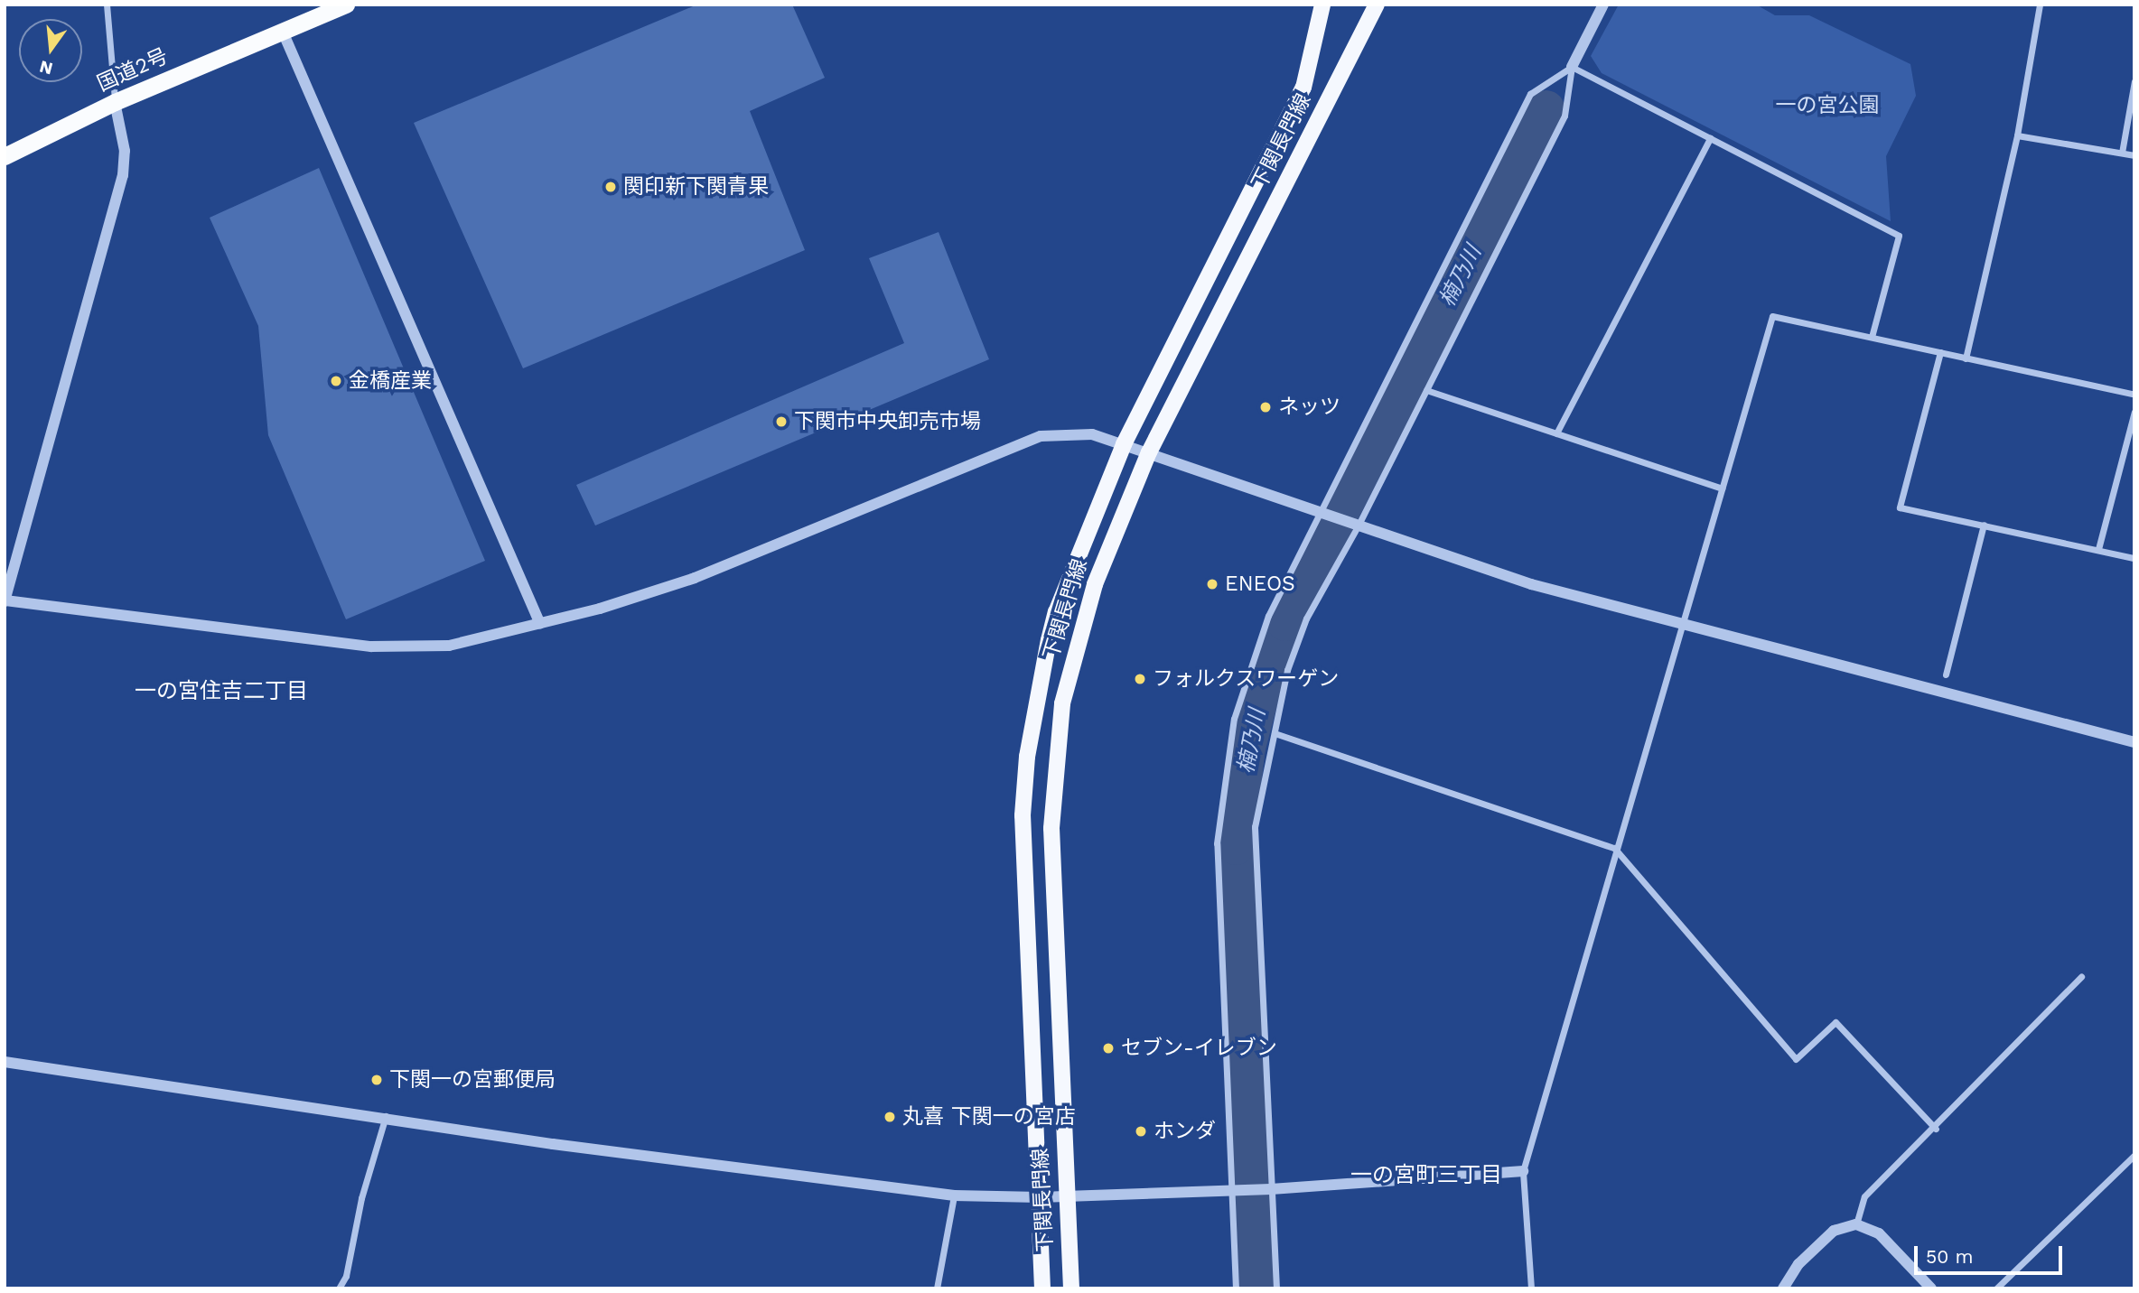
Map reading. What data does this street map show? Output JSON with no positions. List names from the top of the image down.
{
  "streets": {
    "highway": ["国道2号"],
    "main road": ["下関長門線"]
  },
  "districts": ["一の宮住吉二丁目", "一の宮町三丁目"],
  "water": ["楠乃川"],
  "parks": ["一の宮公園"],
  "places": [
    "関印新下関青果",
    "金橋産業",
    "ネッツ",
    "下関市中央卸売市場",
    "ENEOS",
    "フォルクスワーゲン",
    "セブン-イレブン",
    "下関一の宮郵便局",
    "丸喜 下関一の宮店",
    "ホンダ"
  ],
  "scale_bar": "50 m",
  "north": "bottom"
}
